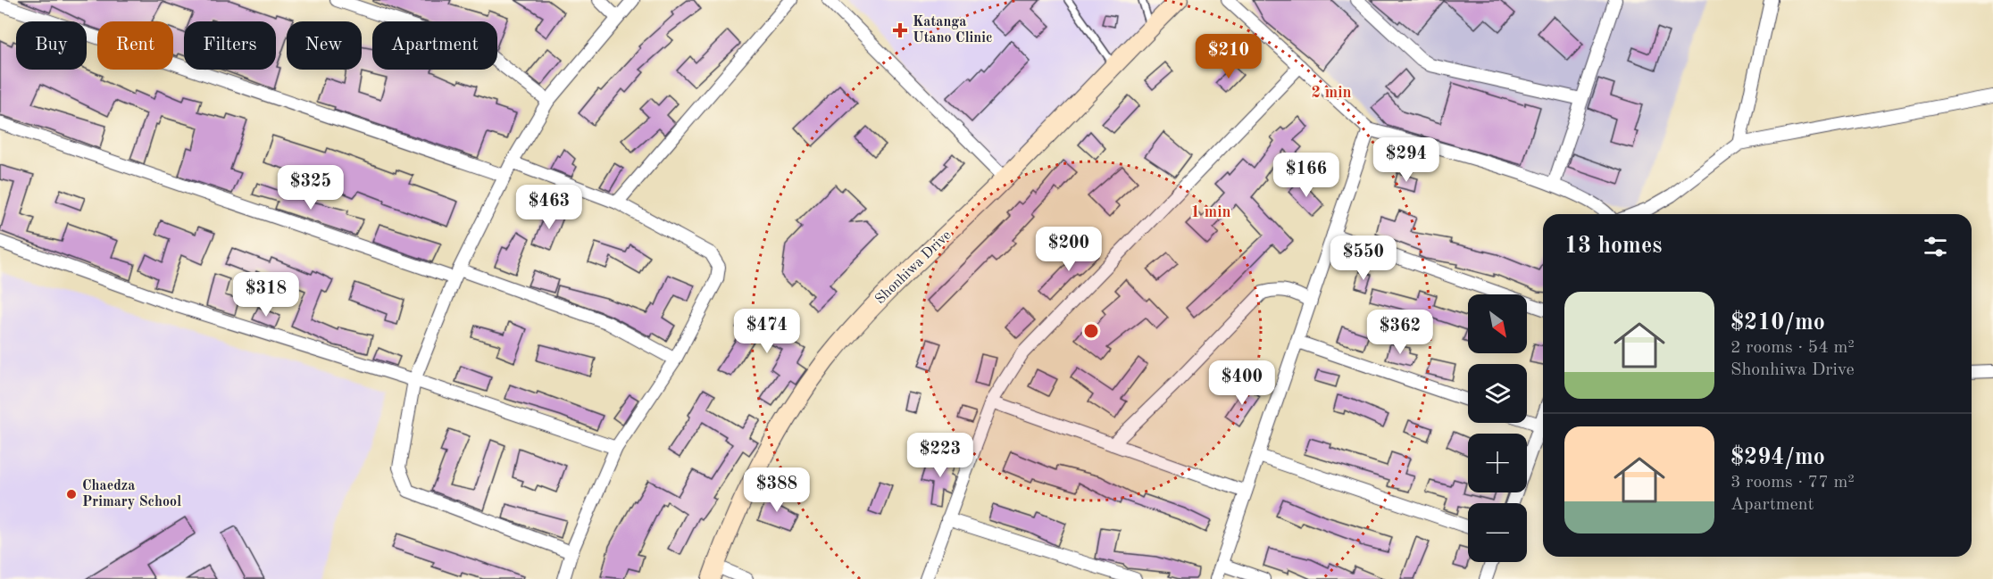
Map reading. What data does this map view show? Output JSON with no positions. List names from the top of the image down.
{
  "streets": {
    "street": ["Shonhiwa Drive"]
  },
  "places": {
    "health": ["Katanga Utano Clinic"],
    "other": ["Chaedza Primary School"]
  },
  "north": "bottom right",
  "page": {
    "chip": [
      "Buy",
      "Rent",
      "Filters",
      "New",
      "Apartment"
    ],
    "price": [
      "$210",
      "$294",
      "$166",
      "$325",
      "$463",
      "$200",
      "$550",
      "$318",
      "$474",
      "$362",
      "$400",
      "$223",
      "$388"
    ],
    "heading": "13 homes",
    "list": [
      {
        "name": "$210/mo",
        "note": "2 rooms · 54 m² · Shonhiwa Drive"
      },
      {
        "name": "$294/mo",
        "note": "3 rooms · 77 m² · Apartment"
      }
    ],
    "map_buttons": ["+", "−"]
  },
  "rings": ["2 min", "1 min"]
}
